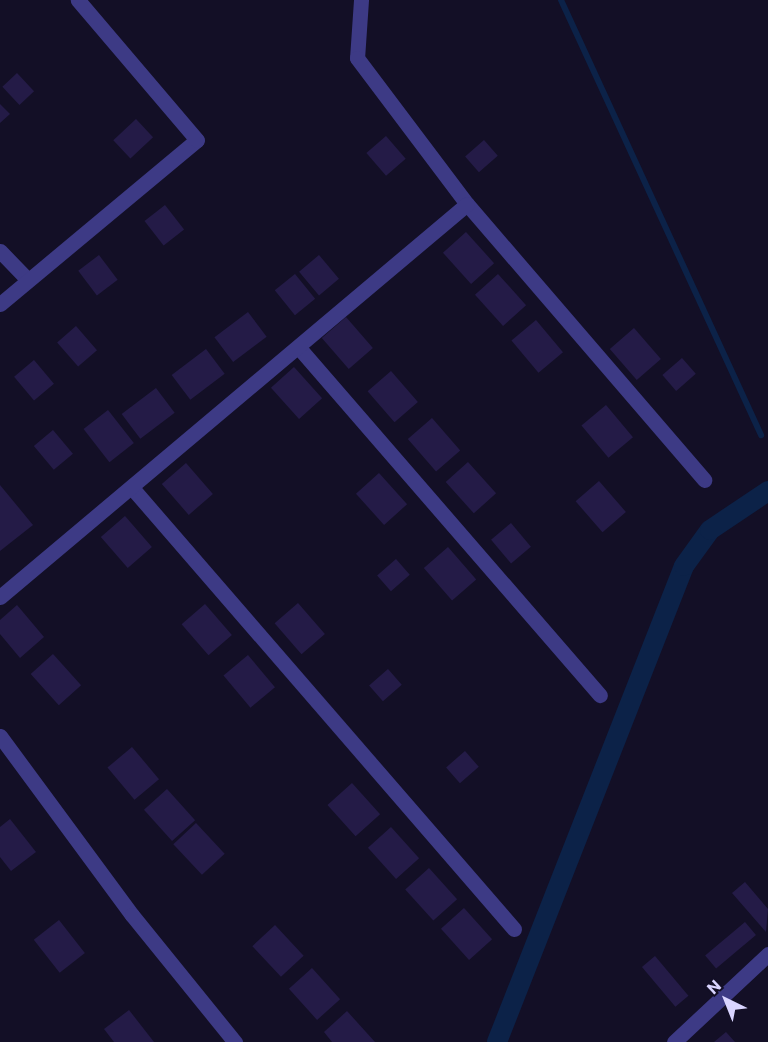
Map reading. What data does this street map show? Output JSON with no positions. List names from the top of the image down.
{
  "north": "top left"
}
